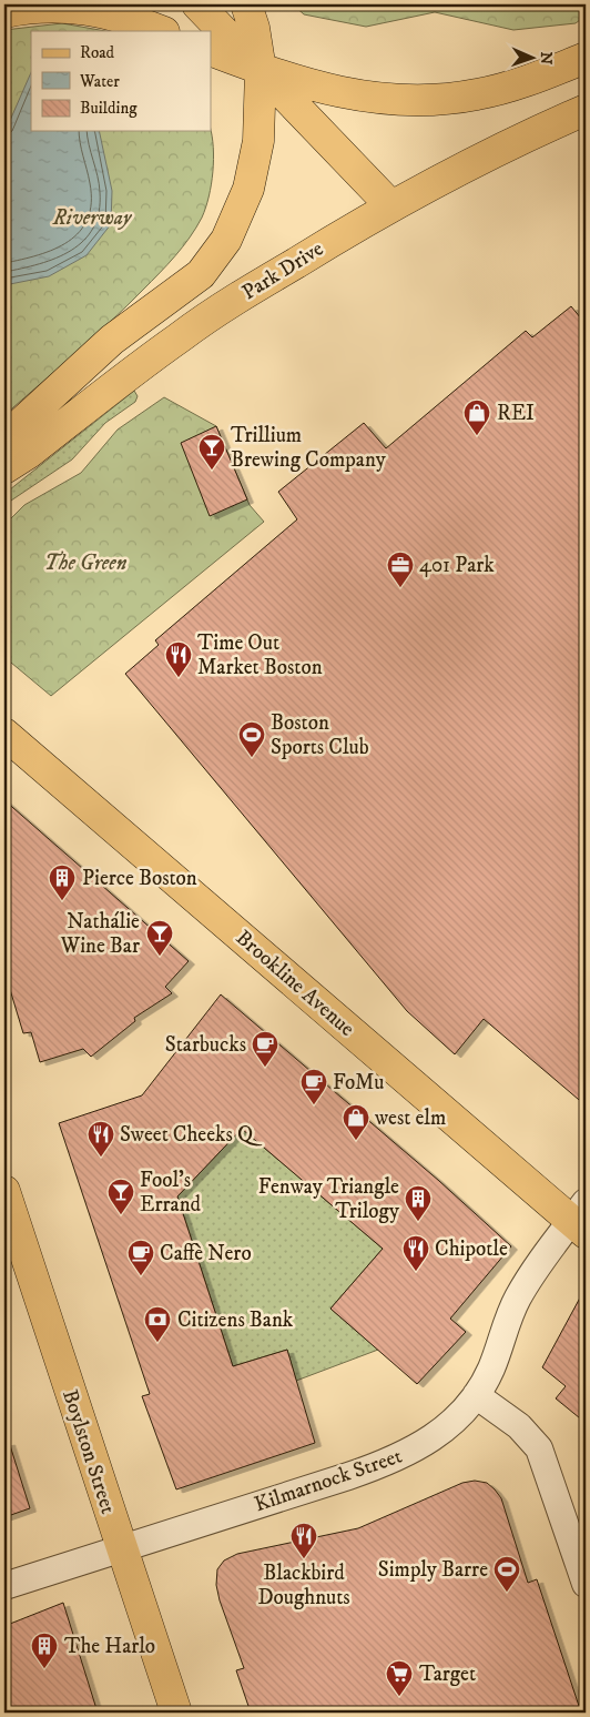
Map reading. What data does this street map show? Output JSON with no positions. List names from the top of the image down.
{
  "streets": {
    "main road": ["Park Drive", "Brookline Avenue", "Boylston Street"],
    "street": ["Kilmarnock Street"]
  },
  "crossings": [
    ["Brookline Avenue", "Kilmarnock Street"],
    ["Boylston Street", "Kilmarnock Street"]
  ],
  "parks": ["Riverway", "The Green"],
  "places": {
    "shop": ["REI", "west elm"],
    "bar": ["Trillium Brewing Company", "Nathálie Wine Bar", "Fool's Errand"],
    "office": ["401 Park"],
    "restaurant": [
      "Time Out Market Boston",
      "Sweet Cheeks Q",
      "Chipotle",
      "Blackbird Doughnuts"
    ],
    "sports": ["Boston Sports Club", "Simply Barre"],
    "building": ["Pierce Boston", "Fenway Triangle Trilogy", "The Harlo"],
    "cafe": ["Starbucks", "FoMu", "Caffè Nero"],
    "bank": ["Citizens Bank"],
    "supermarket": ["Target"]
  },
  "legend": ["Road", "Water", "Building"],
  "north": "right"
}
